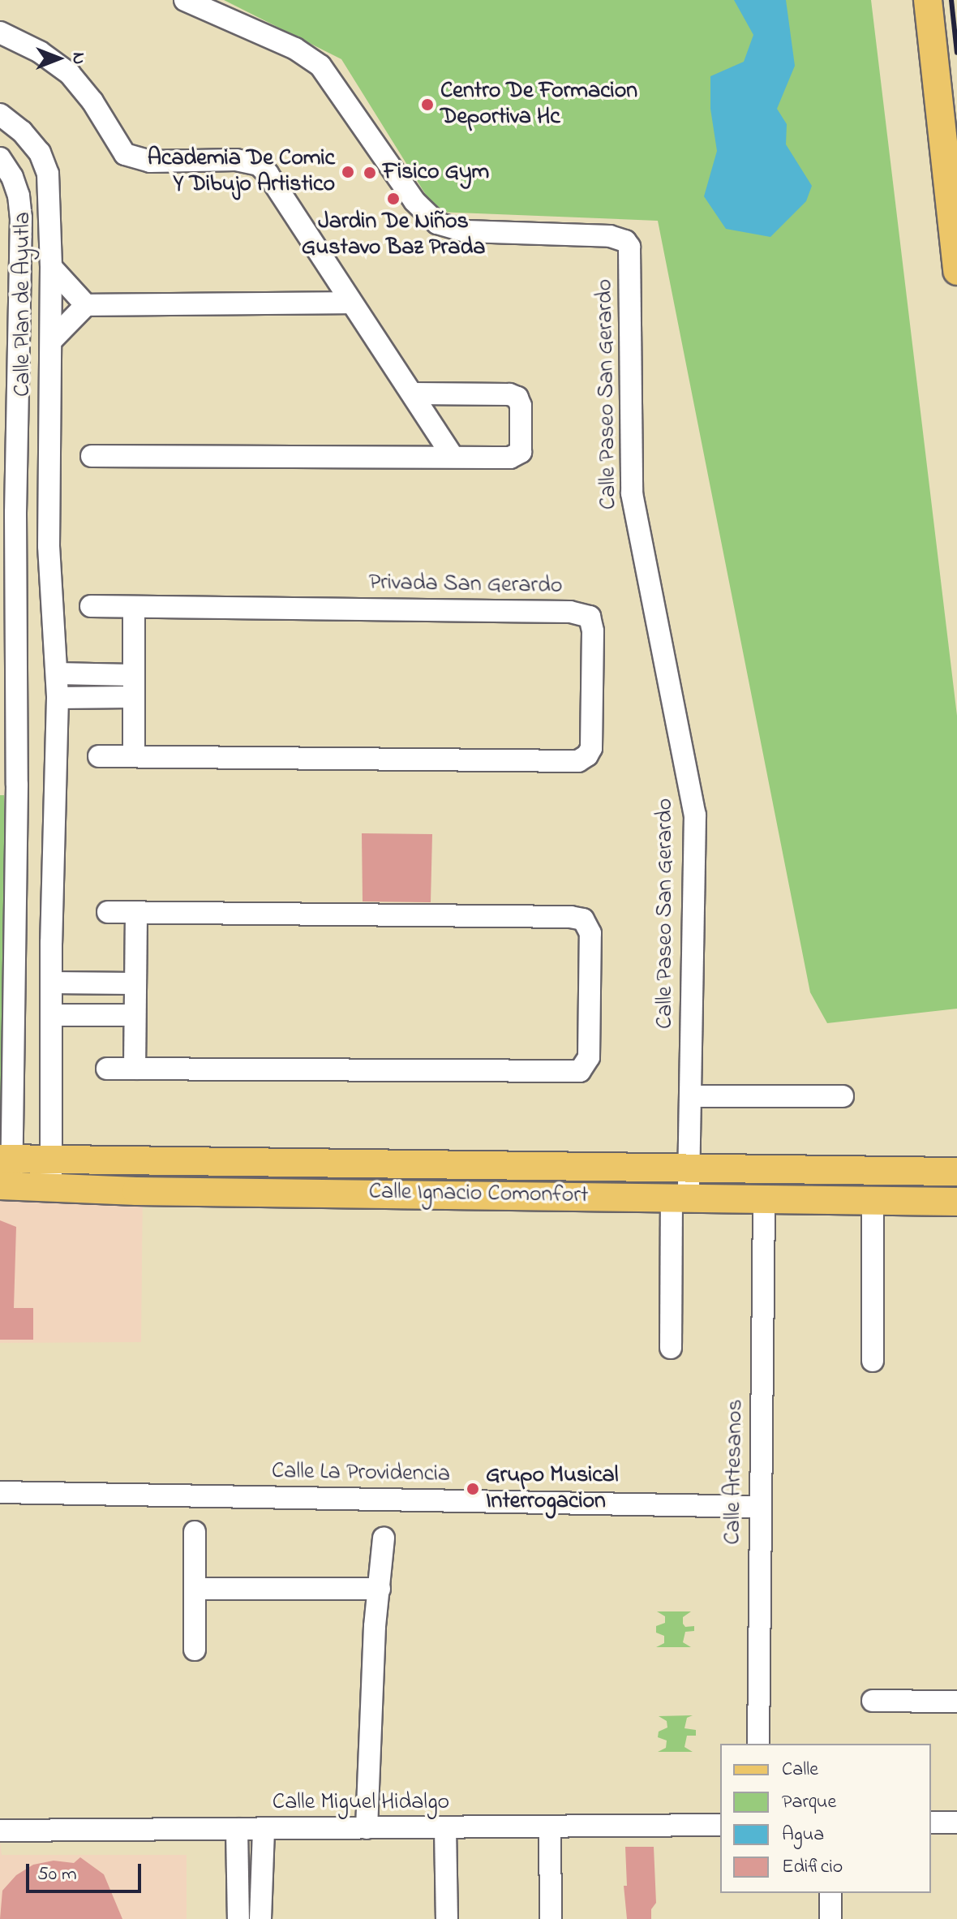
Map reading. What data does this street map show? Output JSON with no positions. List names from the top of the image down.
{
  "streets": {
    "main road": ["Calle Ignacio Comonfort"],
    "street": [
      "Calle Plan de Ayutla",
      "Calle Paseo San Gerardo",
      "Privada San Gerardo",
      "Calle Artesanos",
      "Calle La Providencia",
      "Calle Miguel Hidalgo"
    ]
  },
  "crossings": [
    ["Calle Plan de Ayutla", "Calle Ignacio Comonfort"],
    ["Calle Paseo San Gerardo", "Calle Ignacio Comonfort"],
    ["Calle Ignacio Comonfort", "Calle Artesanos"],
    ["Calle Artesanos", "Calle La Providencia"]
  ],
  "places": [
    "Centro De Formacion Deportiva Hc",
    "Academia De Comic Y Dibujo Artistico",
    "Fisico Gym",
    "Jardin De Niños Gustavo Baz Prada",
    "Grupo Musical Interrogacion"
  ],
  "legend": [
    "Calle",
    "Parque",
    "Agua",
    "Edificio"
  ],
  "scale_bar": "50 m",
  "north": "right"
}
